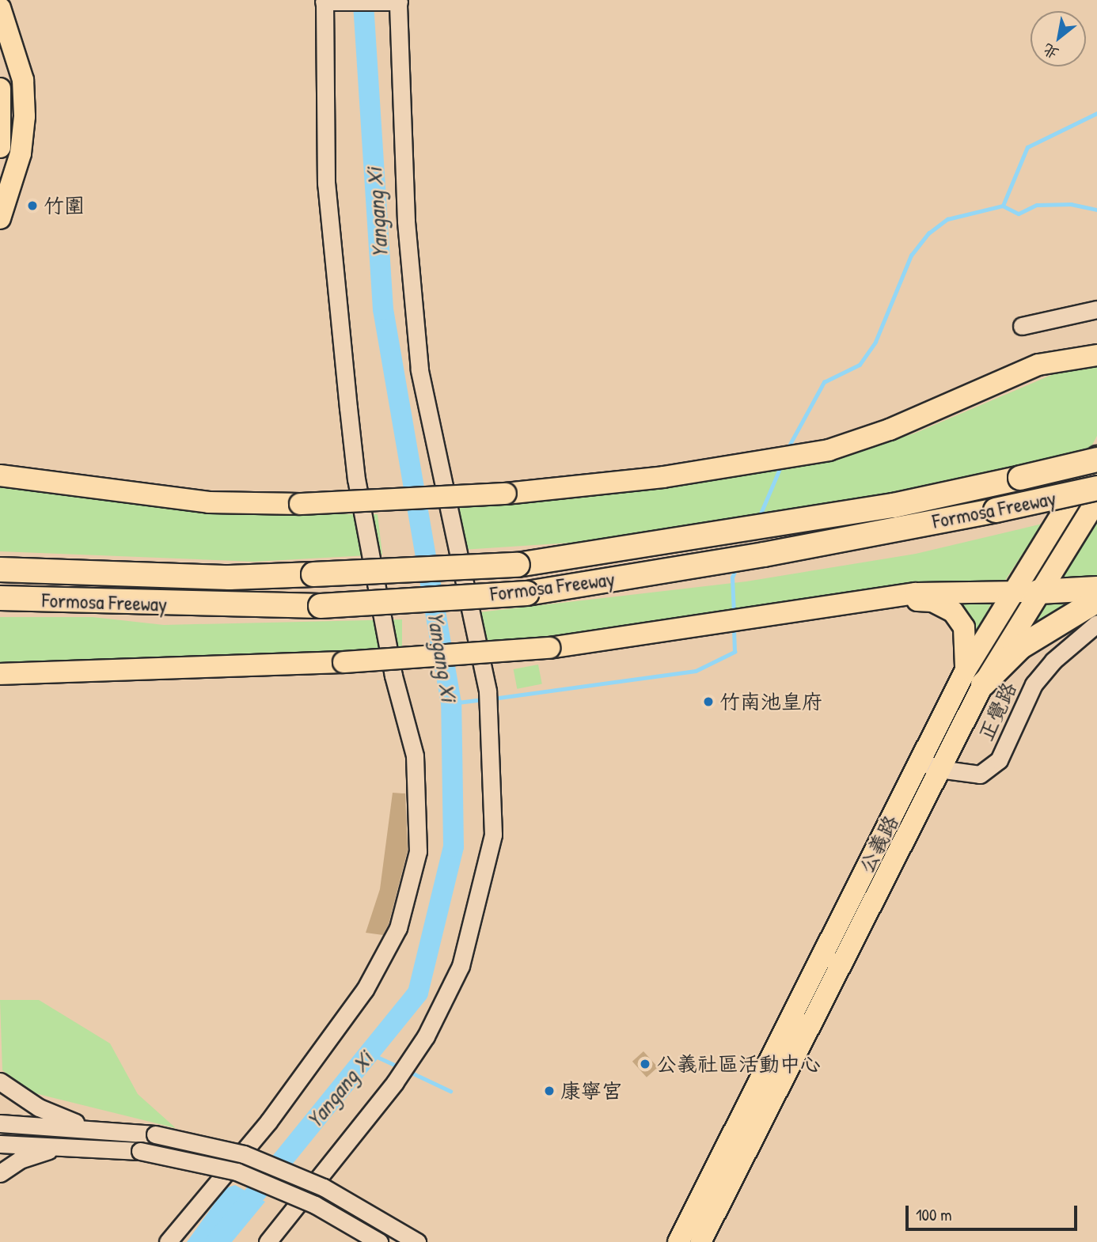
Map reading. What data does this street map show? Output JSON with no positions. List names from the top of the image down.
{
  "streets": {
    "highway": ["Formosa Freeway"],
    "main road": ["公義路"],
    "street": ["正覺路"]
  },
  "crossings": [
    ["Formosa Freeway", "公義路"],
    ["正覺路", "公義路"]
  ],
  "water": ["Yangang Xi"],
  "places": [
    "竹圍",
    "竹南池皇府",
    "公義社區活動中心",
    "康寧宮"
  ],
  "scale_bar": "100 m",
  "north": "bottom left"
}
